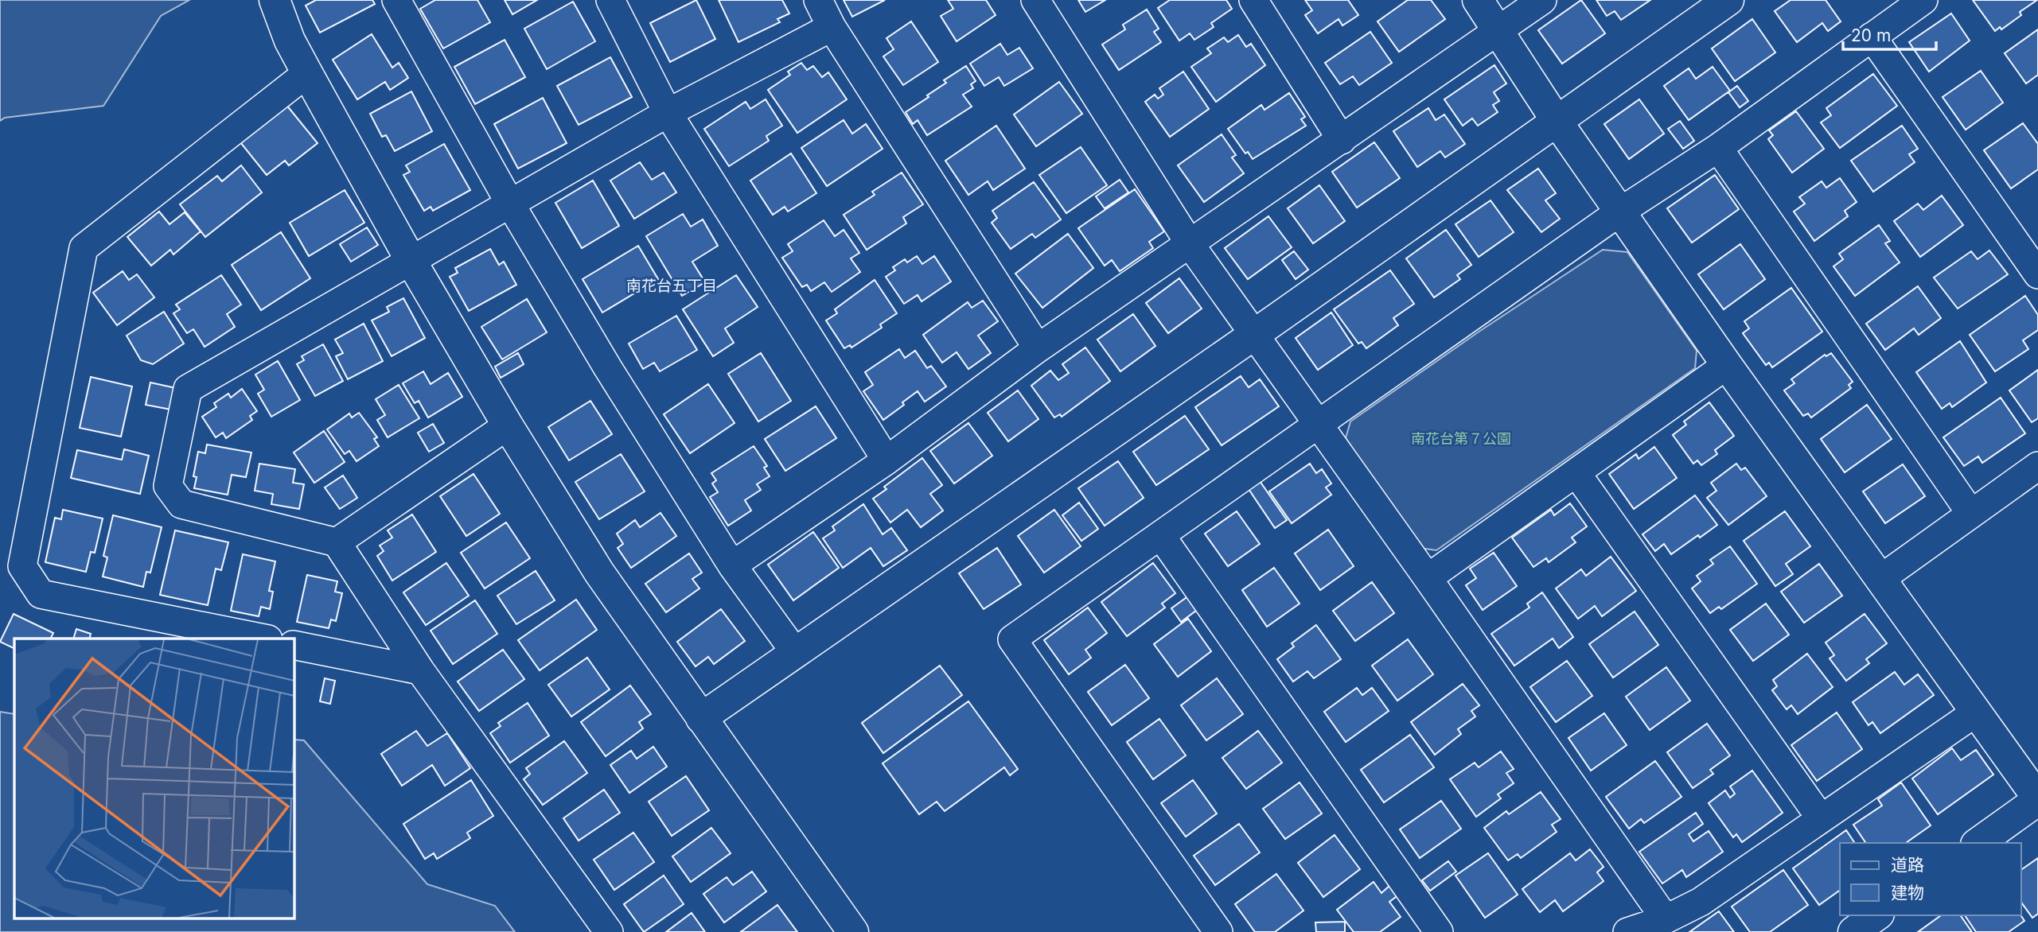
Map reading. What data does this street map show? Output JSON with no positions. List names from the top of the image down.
{
  "districts": ["南花台五丁目"],
  "parks": ["南花台第７公園"],
  "legend": ["道路", "建物"],
  "scale_bar": "20 m"
}
